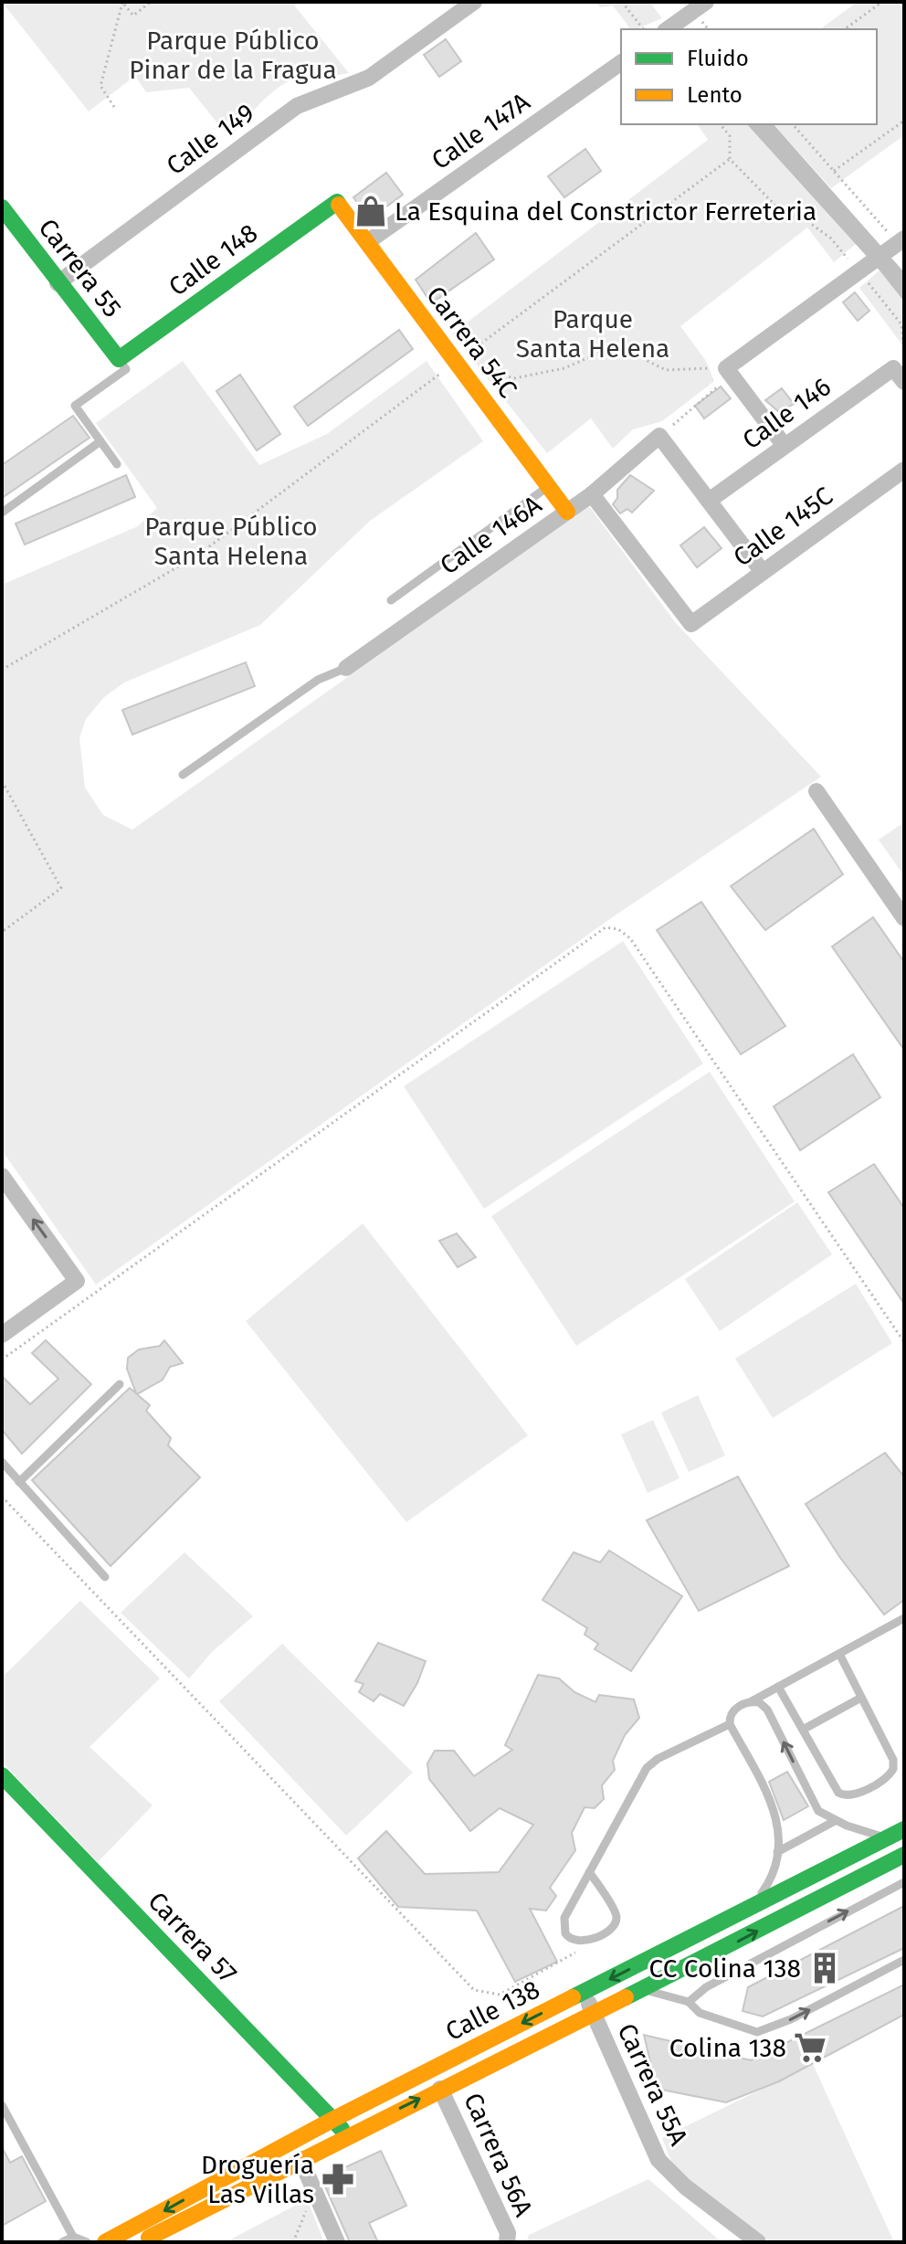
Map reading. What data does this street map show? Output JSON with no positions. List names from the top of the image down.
{
  "streets": {
    "main road": [
      "Calle 148",
      "Carrera 55",
      "Carrera 54C",
      "Carrera 57",
      "Calle 138"
    ],
    "street": [
      "Calle 147A",
      "Calle 149",
      "Calle 146",
      "Calle 145C",
      "Calle 146A",
      "Carrera 55A",
      "Carrera 56A"
    ]
  },
  "crossings": [
    ["Calle 147A", "Carrera 54C"],
    ["Calle 149", "Carrera 55"],
    ["Calle 148", "Carrera 55"],
    ["Calle 148", "Carrera 54C"],
    ["Carrera 54C", "Calle 146A"],
    ["Calle 145C", "Calle 146A"],
    ["Carrera 57", "Calle 138"],
    ["Calle 138", "Carrera 55A"],
    ["Calle 138", "Carrera 56A"]
  ],
  "parks": ["Parque Público Pinar de la Fragua", "Parque Santa Helena", "Parque Público Santa Helena"],
  "places": {
    "shop": ["La Esquina del Constrictor Ferreteria"],
    "building": ["CC Colina 138"],
    "supermarket": ["Colina 138"],
    "pharmacy": ["Droguería Las Villas"]
  },
  "legend": ["Fluido", "Lento"]
}
